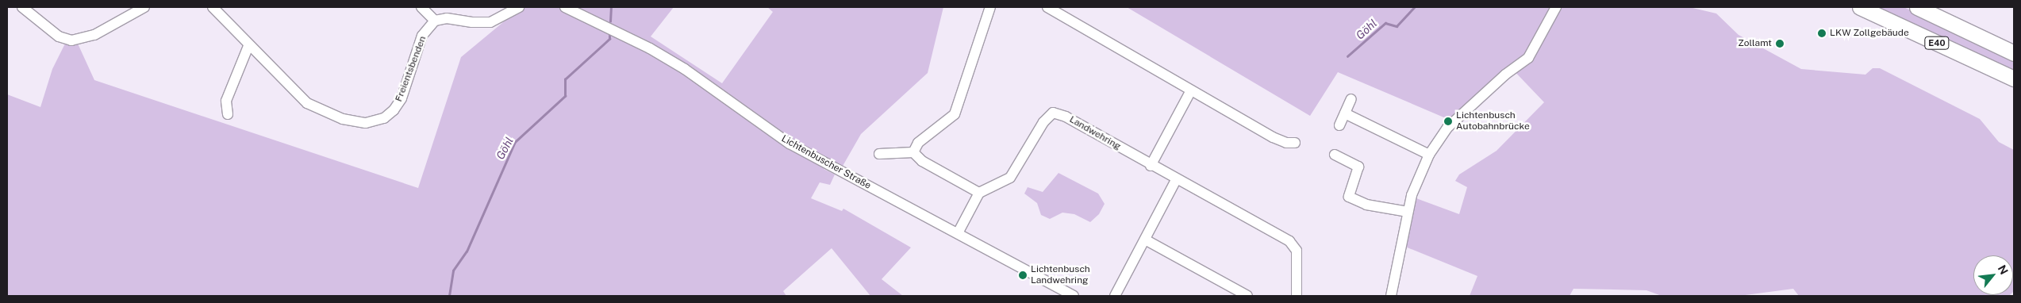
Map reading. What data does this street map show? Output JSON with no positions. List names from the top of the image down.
{
  "streets": {
    "highway": ["E40"],
    "street": ["Freientsbenden", "Landwehring", "Lichtenbuscher Straße"]
  },
  "water": ["Göhl"],
  "places": [
    "LKW Zollgebäude",
    "Zollamt",
    "Lichtenbusch Autobahnbrücke",
    "Lichtenbusch Landwehring"
  ],
  "north": "top right"
}
